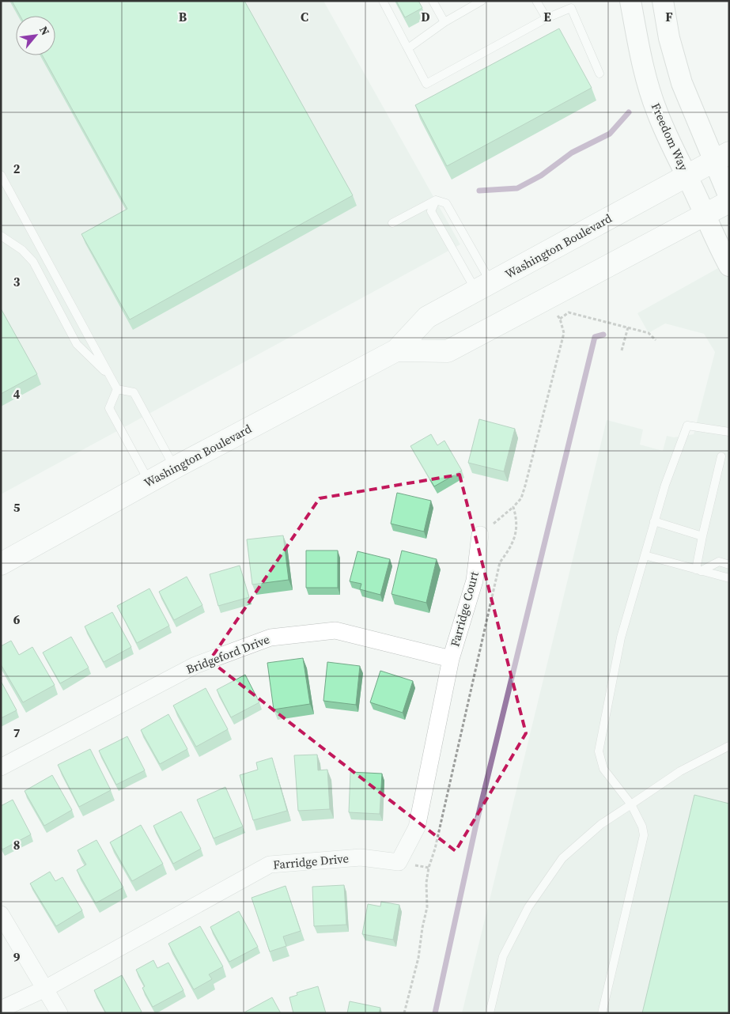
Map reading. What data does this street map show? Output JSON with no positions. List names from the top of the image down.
{
  "streets": {
    "main road": ["Washington Boulevard"],
    "street": [
      "Freedom Way",
      "Farridge Court",
      "Bridgeford Drive",
      "Farridge Drive"
    ]
  },
  "crossings": [
    ["Freedom Way", "Washington Boulevard"],
    ["Farridge Court", "Bridgeford Drive"],
    ["Farridge Court", "Farridge Drive"],
    ["Bridgeford Drive", "Farridge Drive"]
  ],
  "north": "top right",
  "grid": {
    "columns": [
      "B",
      "C",
      "D",
      "E",
      "F"
    ],
    "rows": [
      "2",
      "3",
      "4",
      "5",
      "6",
      "7",
      "8",
      "9"
    ]
  }
}
